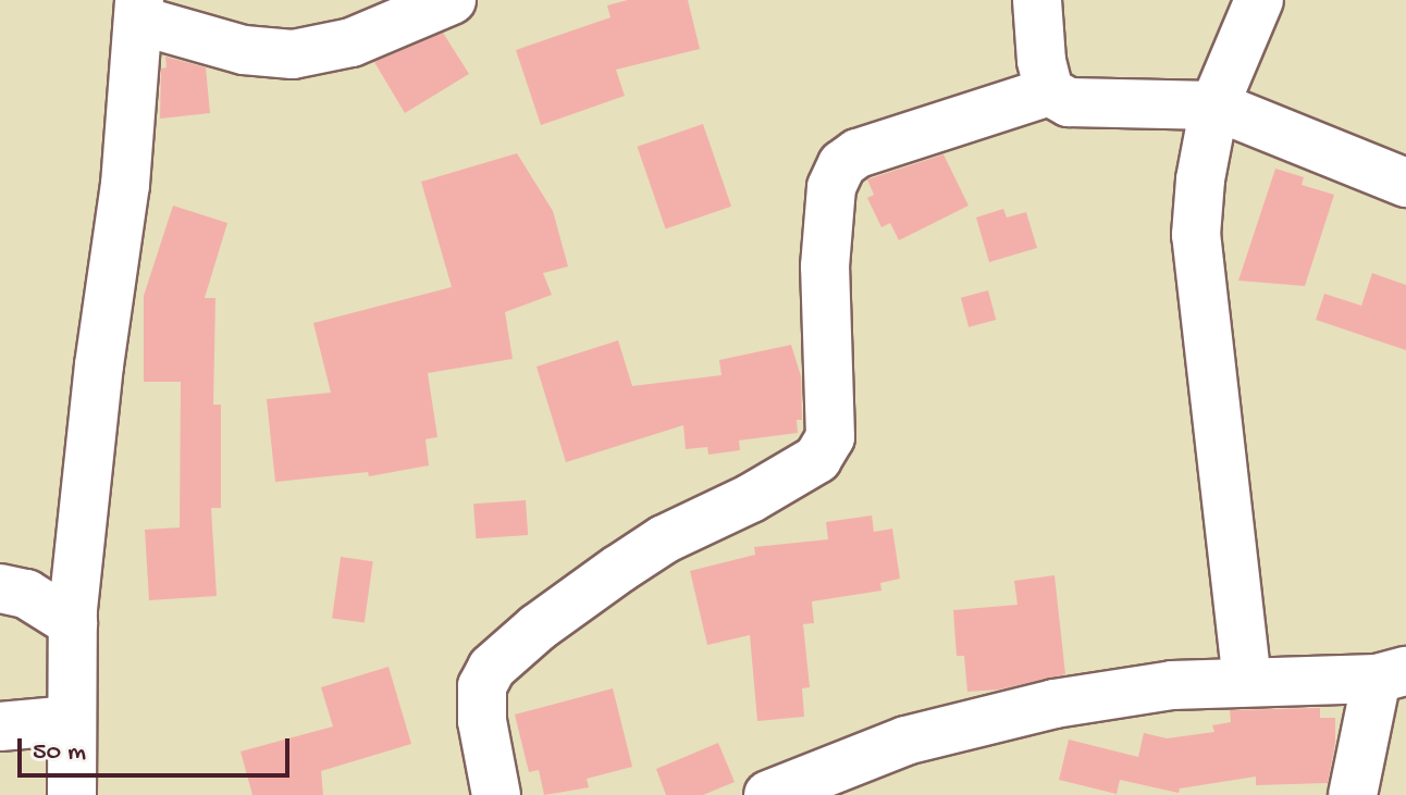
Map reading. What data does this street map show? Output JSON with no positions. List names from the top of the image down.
{
  "scale_bar": "50 m"
}
